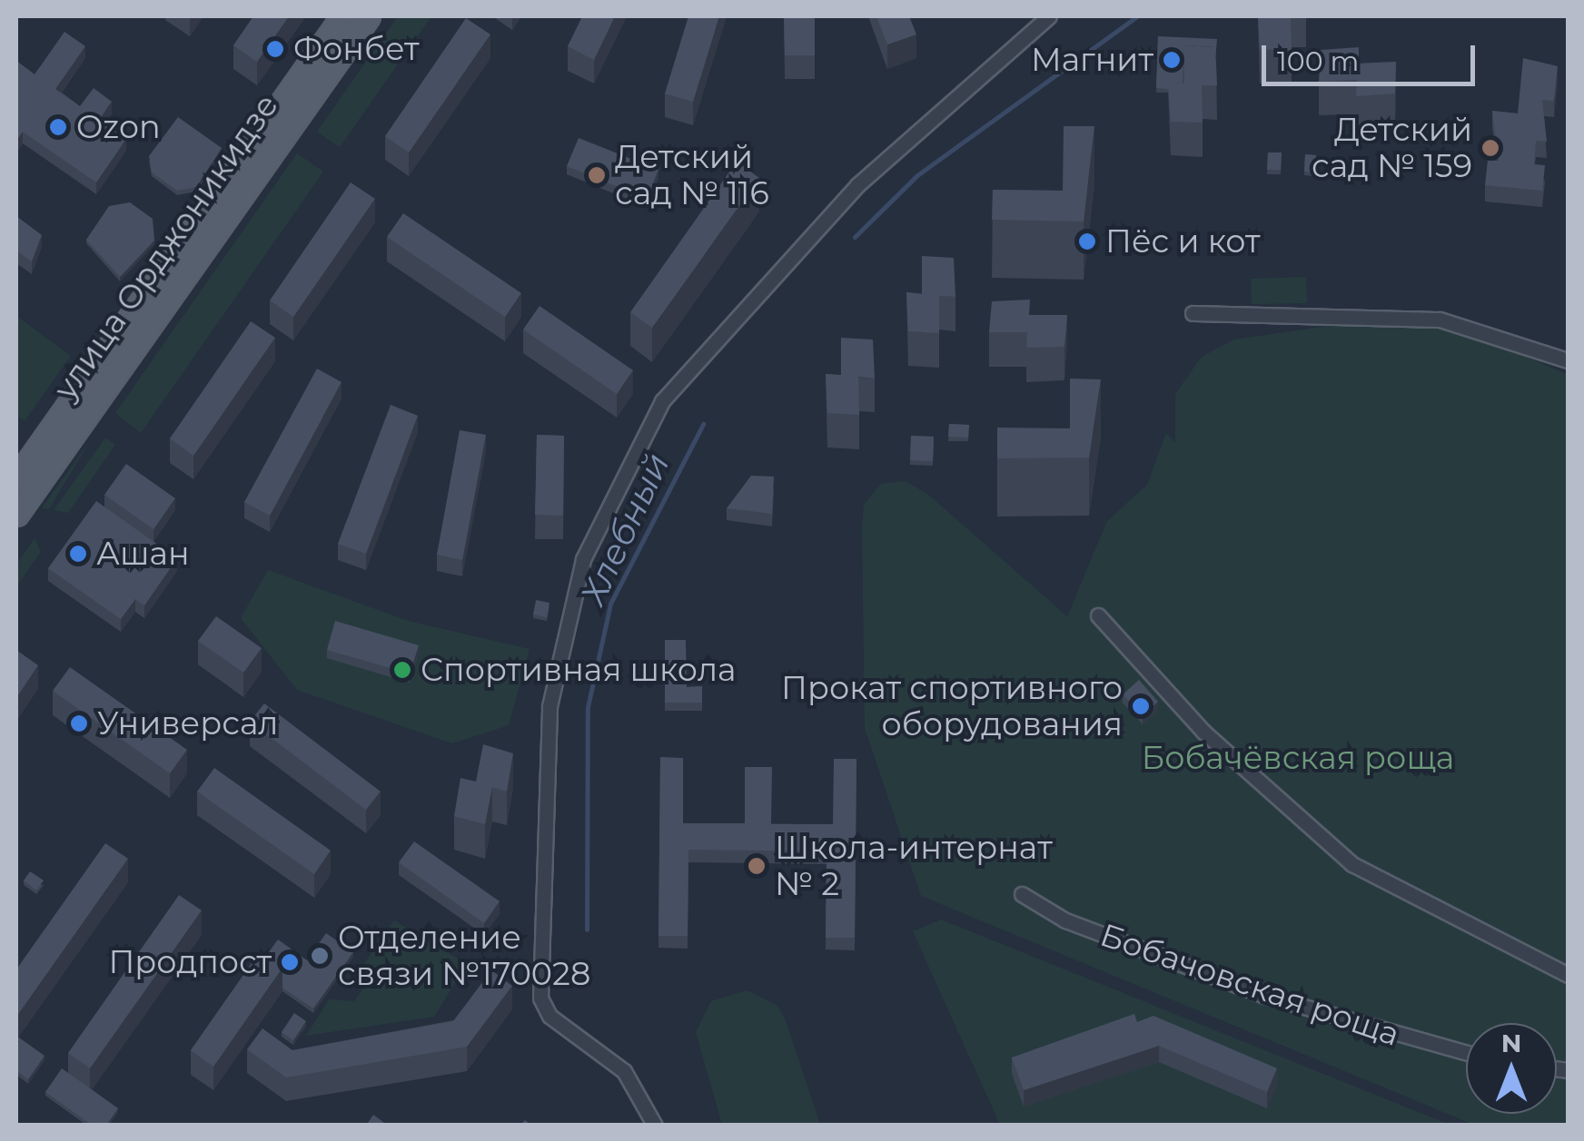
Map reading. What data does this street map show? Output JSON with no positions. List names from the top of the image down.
{
  "streets": {
    "main road": ["улица Орджоникидзе"],
    "street": ["Бобачовская роща"]
  },
  "water": ["Хлебный"],
  "parks": ["Бобачёвская роща"],
  "places": [
    "Фонбет",
    "Магнит",
    "Ozon",
    "Детский сад № 159",
    "Детский сад № 116",
    "Пёс и кот",
    "Ашан",
    "Спортивная школа",
    "Прокат спортивного оборудования",
    "Универсал",
    "Школа-интернат № 2",
    "Отделение связи №170028",
    "Продпост"
  ],
  "scale_bar": "100 m",
  "north": "top"
}
